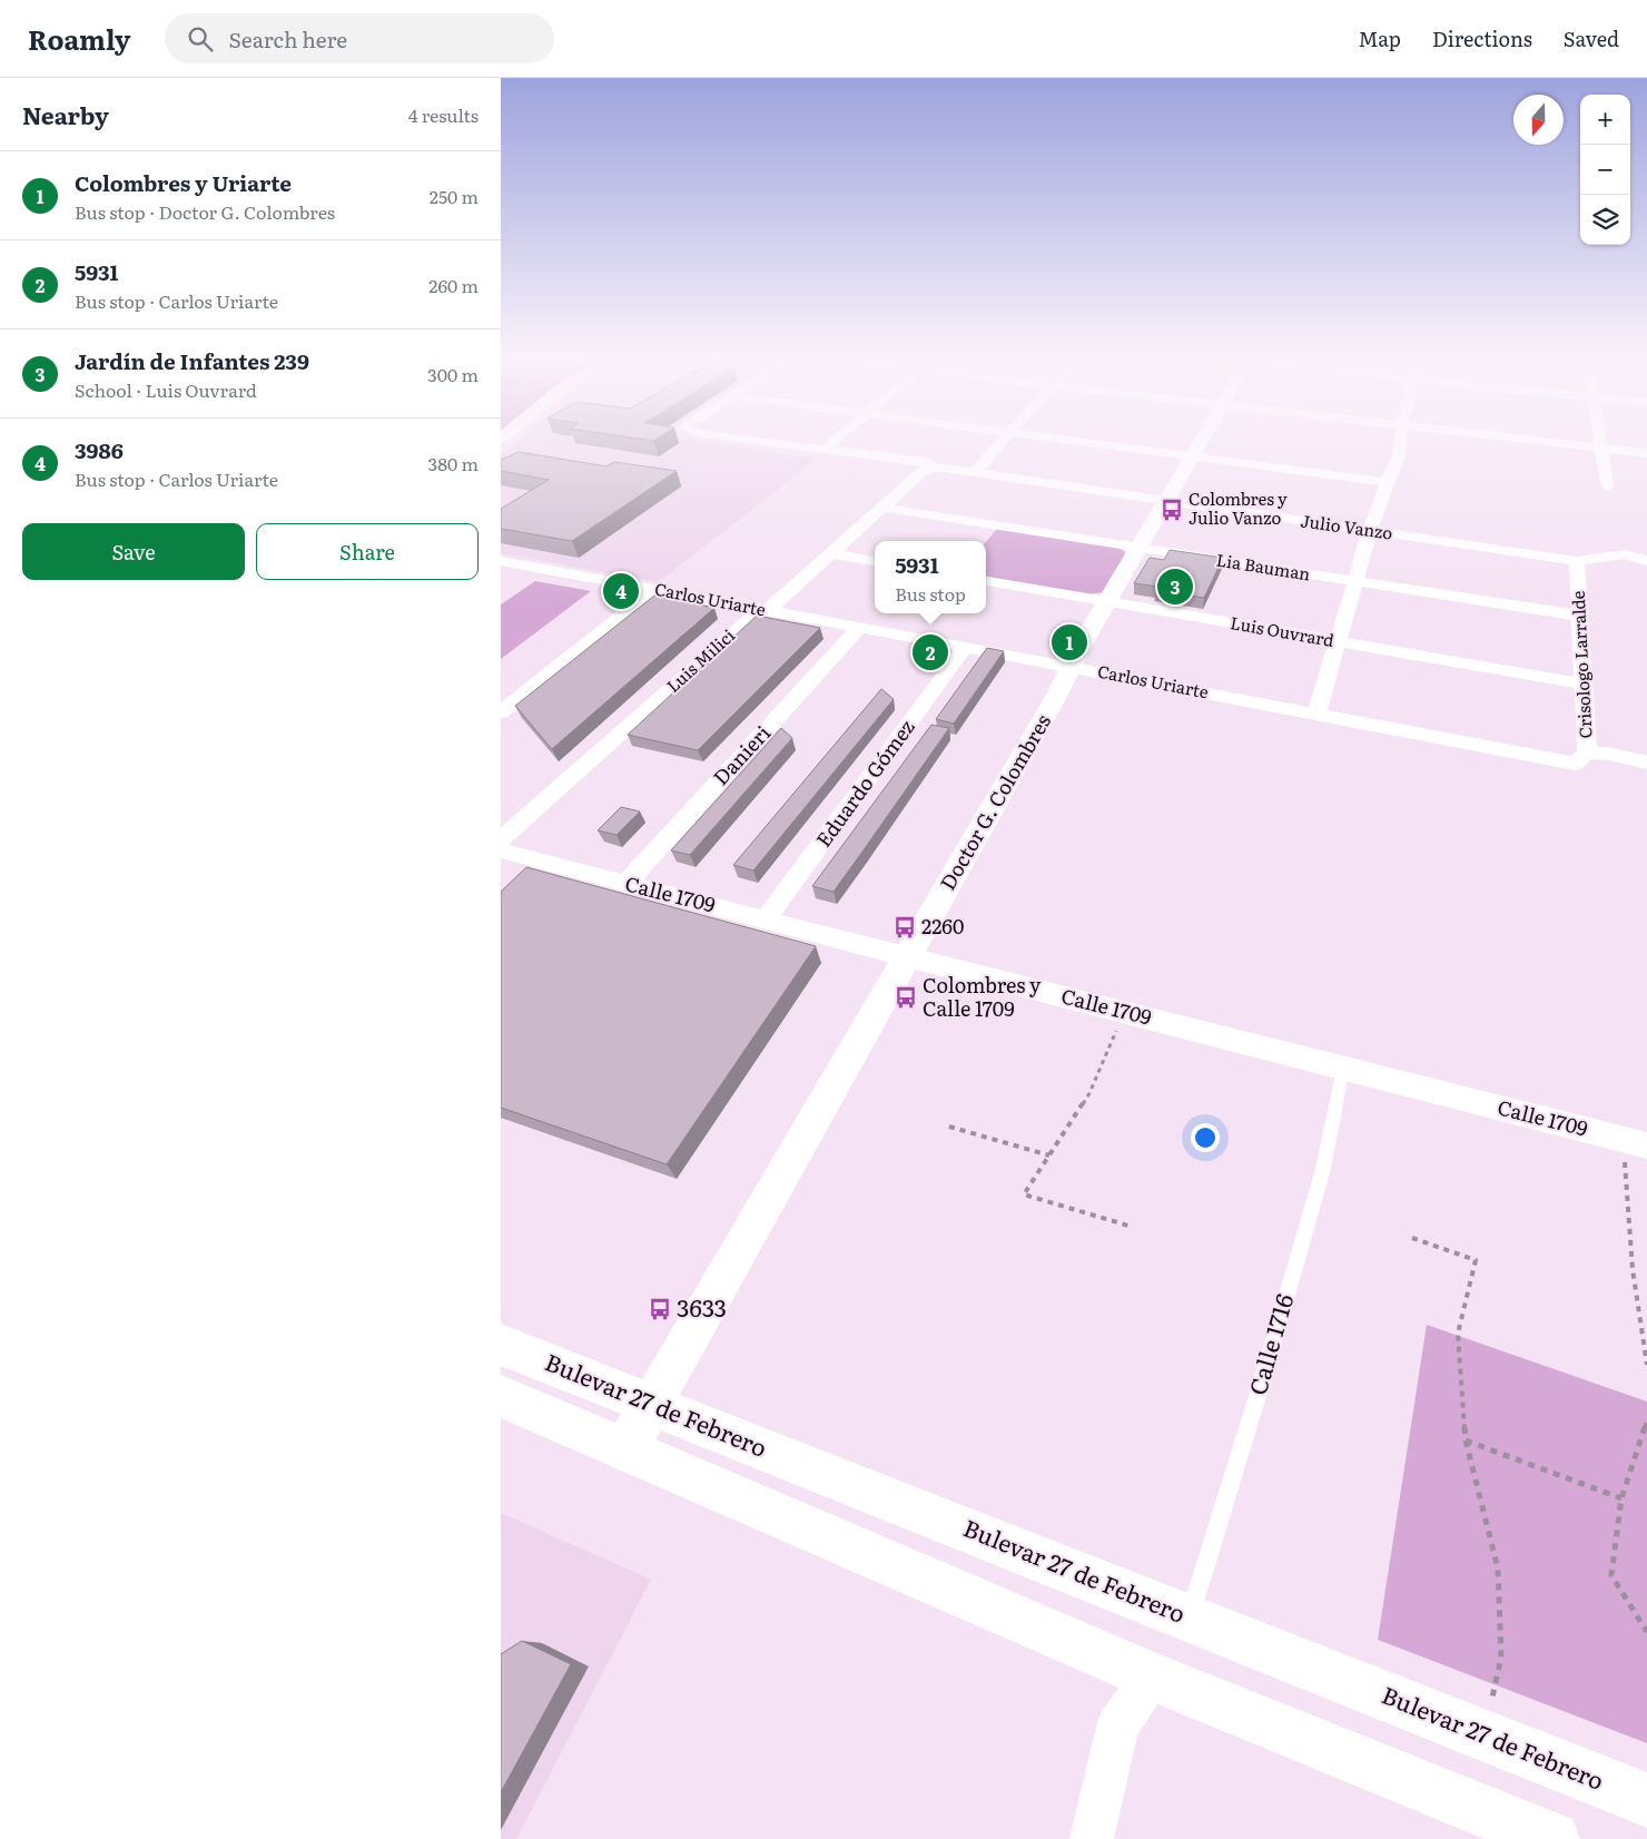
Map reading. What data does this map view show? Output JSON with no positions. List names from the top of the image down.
{
  "streets": {
    "street": [
      "Julio Vanzo",
      "Lia Bauman",
      "Carlos Uriarte",
      "Luis Ouvrard",
      "Luis Milici",
      "Crisologo Larralde",
      "Danieri",
      "Eduardo Gómez",
      "Doctor G. Colombres",
      "Calle 1709",
      "Bulevar 27 de Febrero"
    ],
    "lane": ["Calle 1716"]
  },
  "crossings": [
    ["Julio Vanzo", "Luis Milici"],
    ["Julio Vanzo", "Crisologo Larralde"],
    ["Julio Vanzo", "Doctor G. Colombres"],
    ["Lia Bauman", "Luis Milici"],
    ["Lia Bauman", "Crisologo Larralde"],
    ["Lia Bauman", "Doctor G. Colombres"],
    ["Carlos Uriarte", "Luis Milici"],
    ["Carlos Uriarte", "Crisologo Larralde"],
    ["Carlos Uriarte", "Danieri"],
    ["Carlos Uriarte", "Eduardo Gómez"],
    ["Carlos Uriarte", "Doctor G. Colombres"],
    ["Luis Ouvrard", "Crisologo Larralde"],
    ["Luis Ouvrard", "Doctor G. Colombres"],
    ["Danieri", "Calle 1709"],
    ["Eduardo Gómez", "Calle 1709"],
    ["Doctor G. Colombres", "Calle 1709"],
    ["Doctor G. Colombres", "Bulevar 27 de Febrero"],
    ["Calle 1709", "Calle 1716"],
    ["Calle 1716", "Bulevar 27 de Febrero"]
  ],
  "places": {
    "bus stop": [
      "Colombres y Julio Vanzo",
      "2260",
      "Colombres y Calle 1709",
      "3633"
    ]
  },
  "north": "bottom",
  "page": {
    "header": "Roamly",
    "search": "Search here",
    "nav": ["Map", "Directions", "Saved"],
    "heading": ["Nearby", "4 results"],
    "map_buttons": ["+", "−"],
    "list": [
      {
        "mark": "1",
        "name": "Colombres y Uriarte",
        "note": "Bus stop · Doctor G. Colombres",
        "value": "250 m"
      },
      {
        "mark": "2",
        "name": "5931",
        "note": "Bus stop · Carlos Uriarte",
        "value": "260 m"
      },
      {
        "mark": "3",
        "name": "Jardín de Infantes 239",
        "note": "School · Luis Ouvrard",
        "value": "300 m"
      },
      {
        "mark": "4",
        "name": "3986",
        "note": "Bus stop · Carlos Uriarte",
        "value": "380 m"
      }
    ],
    "buttons": ["Save", "Share"],
    "popup": ["5931", "Bus stop"],
    "pins": [
      "3",
      "4",
      "1",
      "2"
    ]
  }
}
